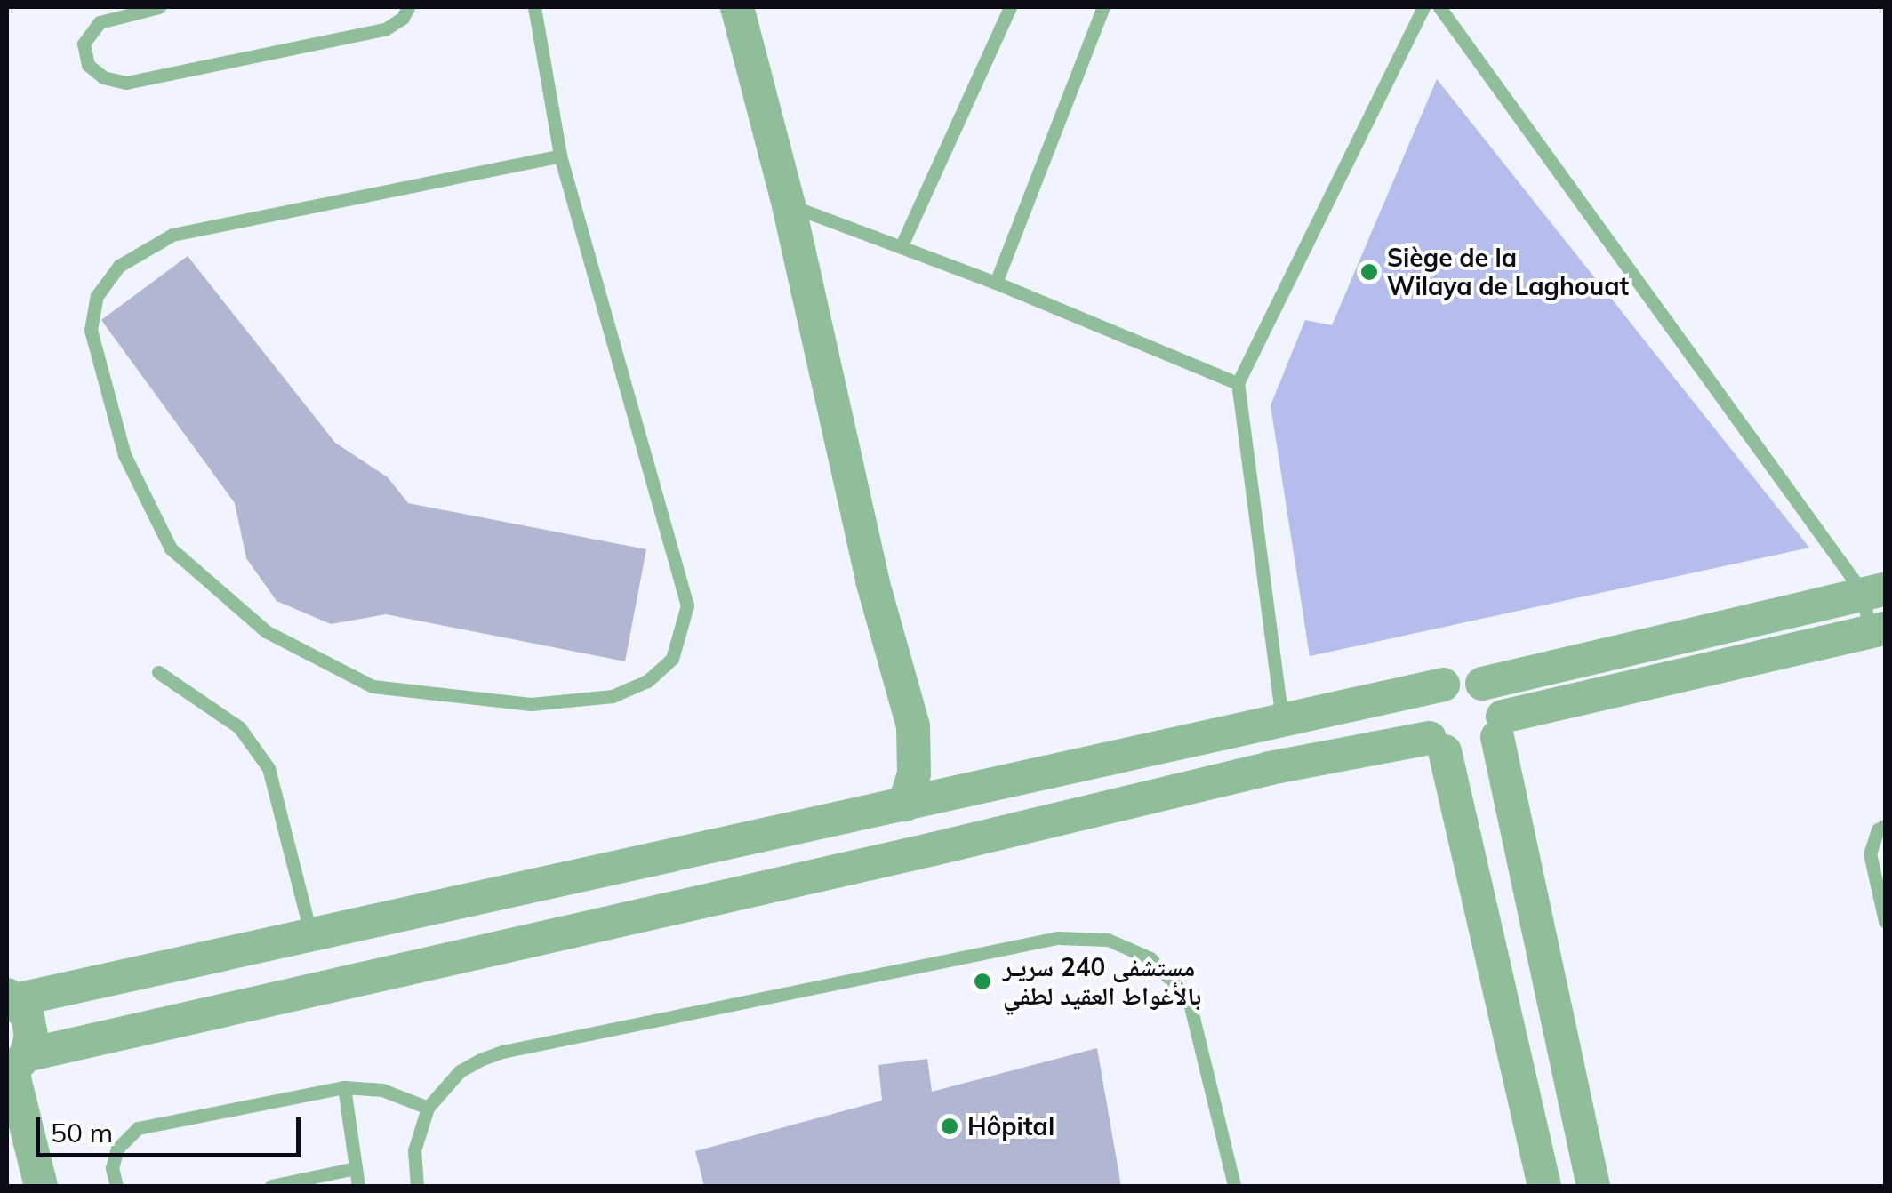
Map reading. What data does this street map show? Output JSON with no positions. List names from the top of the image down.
{
  "places": ["Siège de la Wilaya de Laghouat", "مستشفى 240 سريـر بالأغواط العقيد لطفي", "Hôpital"],
  "scale_bar": "50 m"
}
